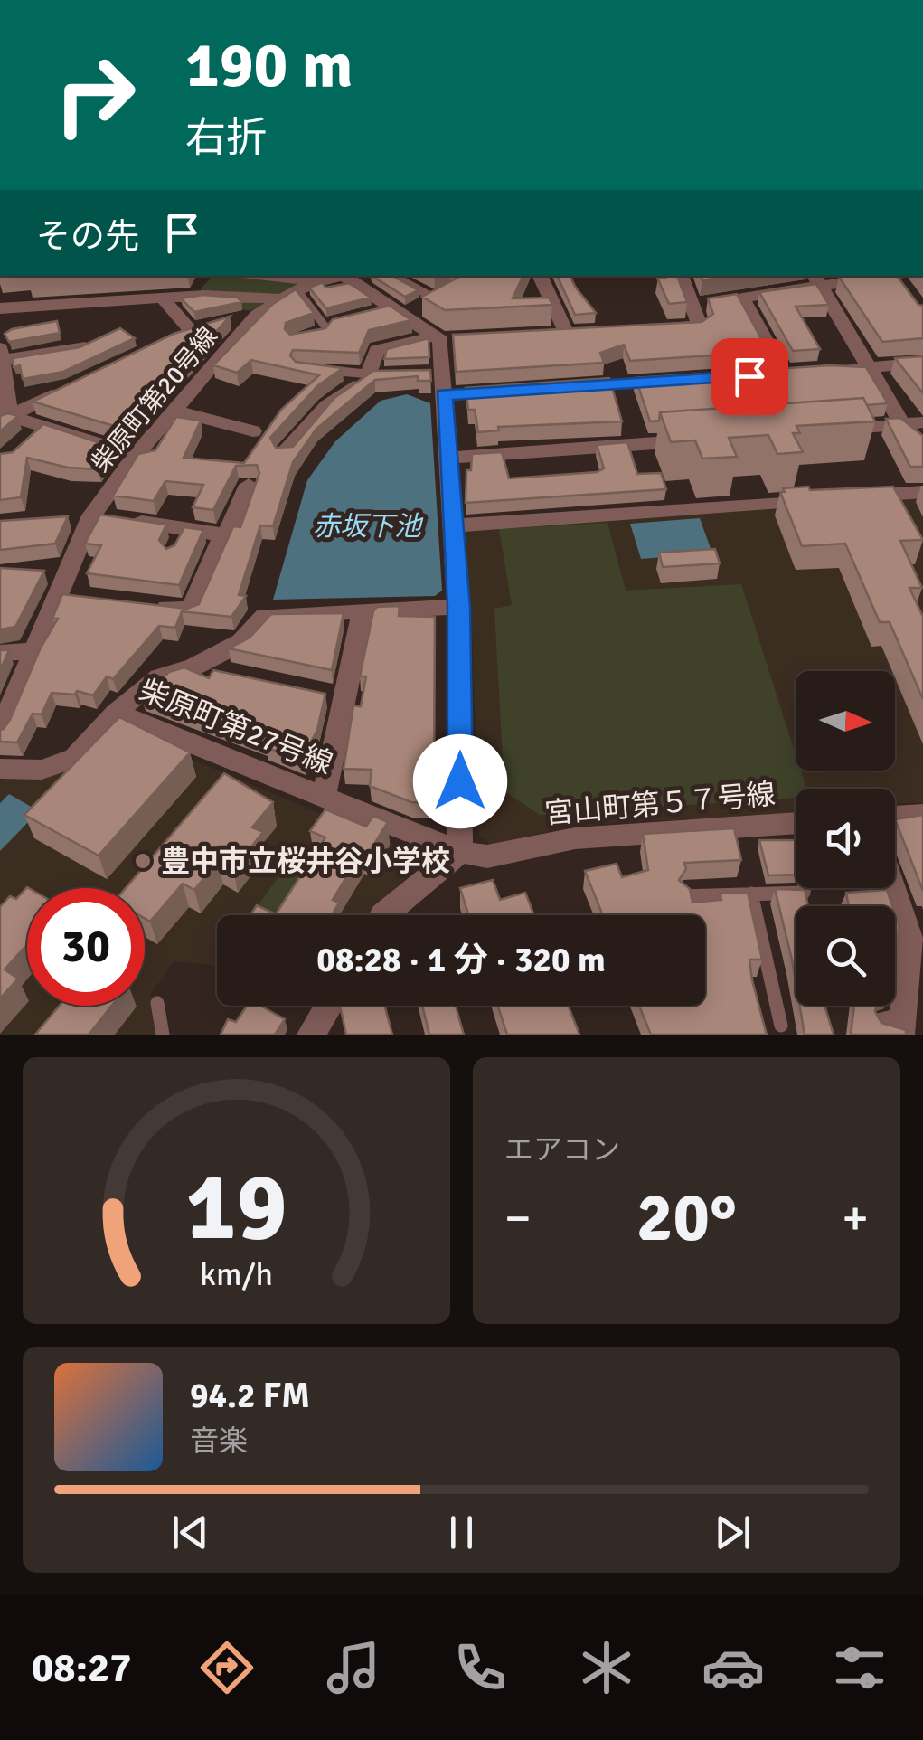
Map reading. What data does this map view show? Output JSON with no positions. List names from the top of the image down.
{
  "streets": {
    "street": ["柴原町第20号線", "柴原町第27号線", "宮山町第５７号線"]
  },
  "crossings": [
    ["柴原町第27号線", "宮山町第５７号線"]
  ],
  "water": ["赤坂下池"],
  "places": ["豊中市立桜井谷小学校"],
  "north": "right",
  "page": {
    "turn": ["190 m", "右折"],
    "then": "その先",
    "limit": "30",
    "trip": "08:28 · 1 分 · 320 m",
    "tile": "エアコン",
    "heat": ["−", "20°", "+"],
    "song": ["94.2 FM", "音楽"],
    "tabs": "08:27",
    "gauge": ["19", "km/h"]
  }
}
